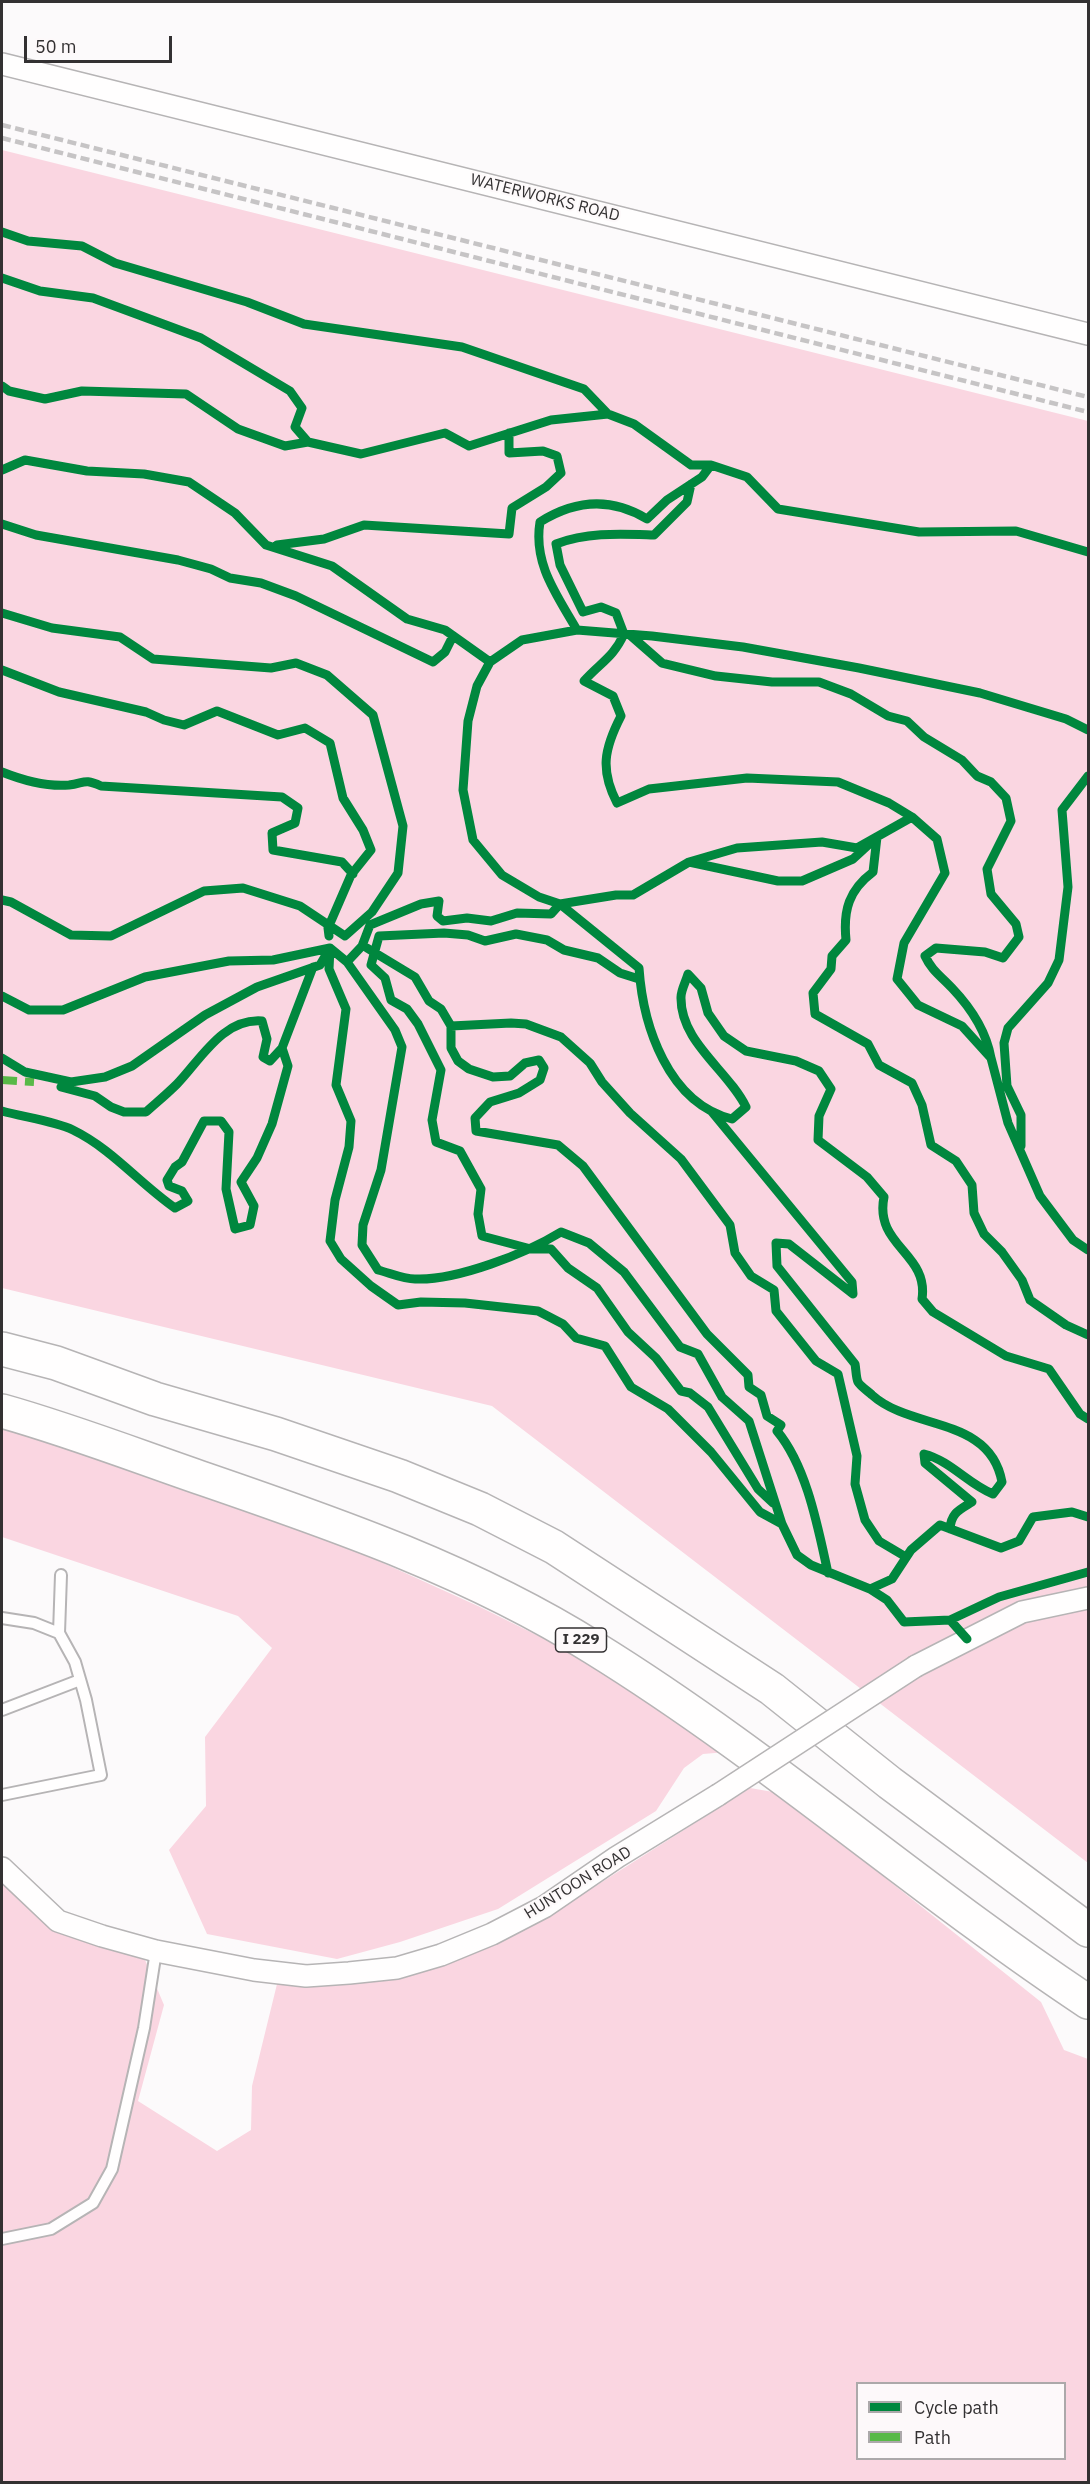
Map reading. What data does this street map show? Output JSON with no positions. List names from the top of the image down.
{
  "streets": {
    "highway": ["I 229"],
    "street": ["WATERWORKS ROAD", "HUNTOON ROAD"]
  },
  "legend": ["Cycle path", "Path"],
  "scale_bar": "50 m"
}
